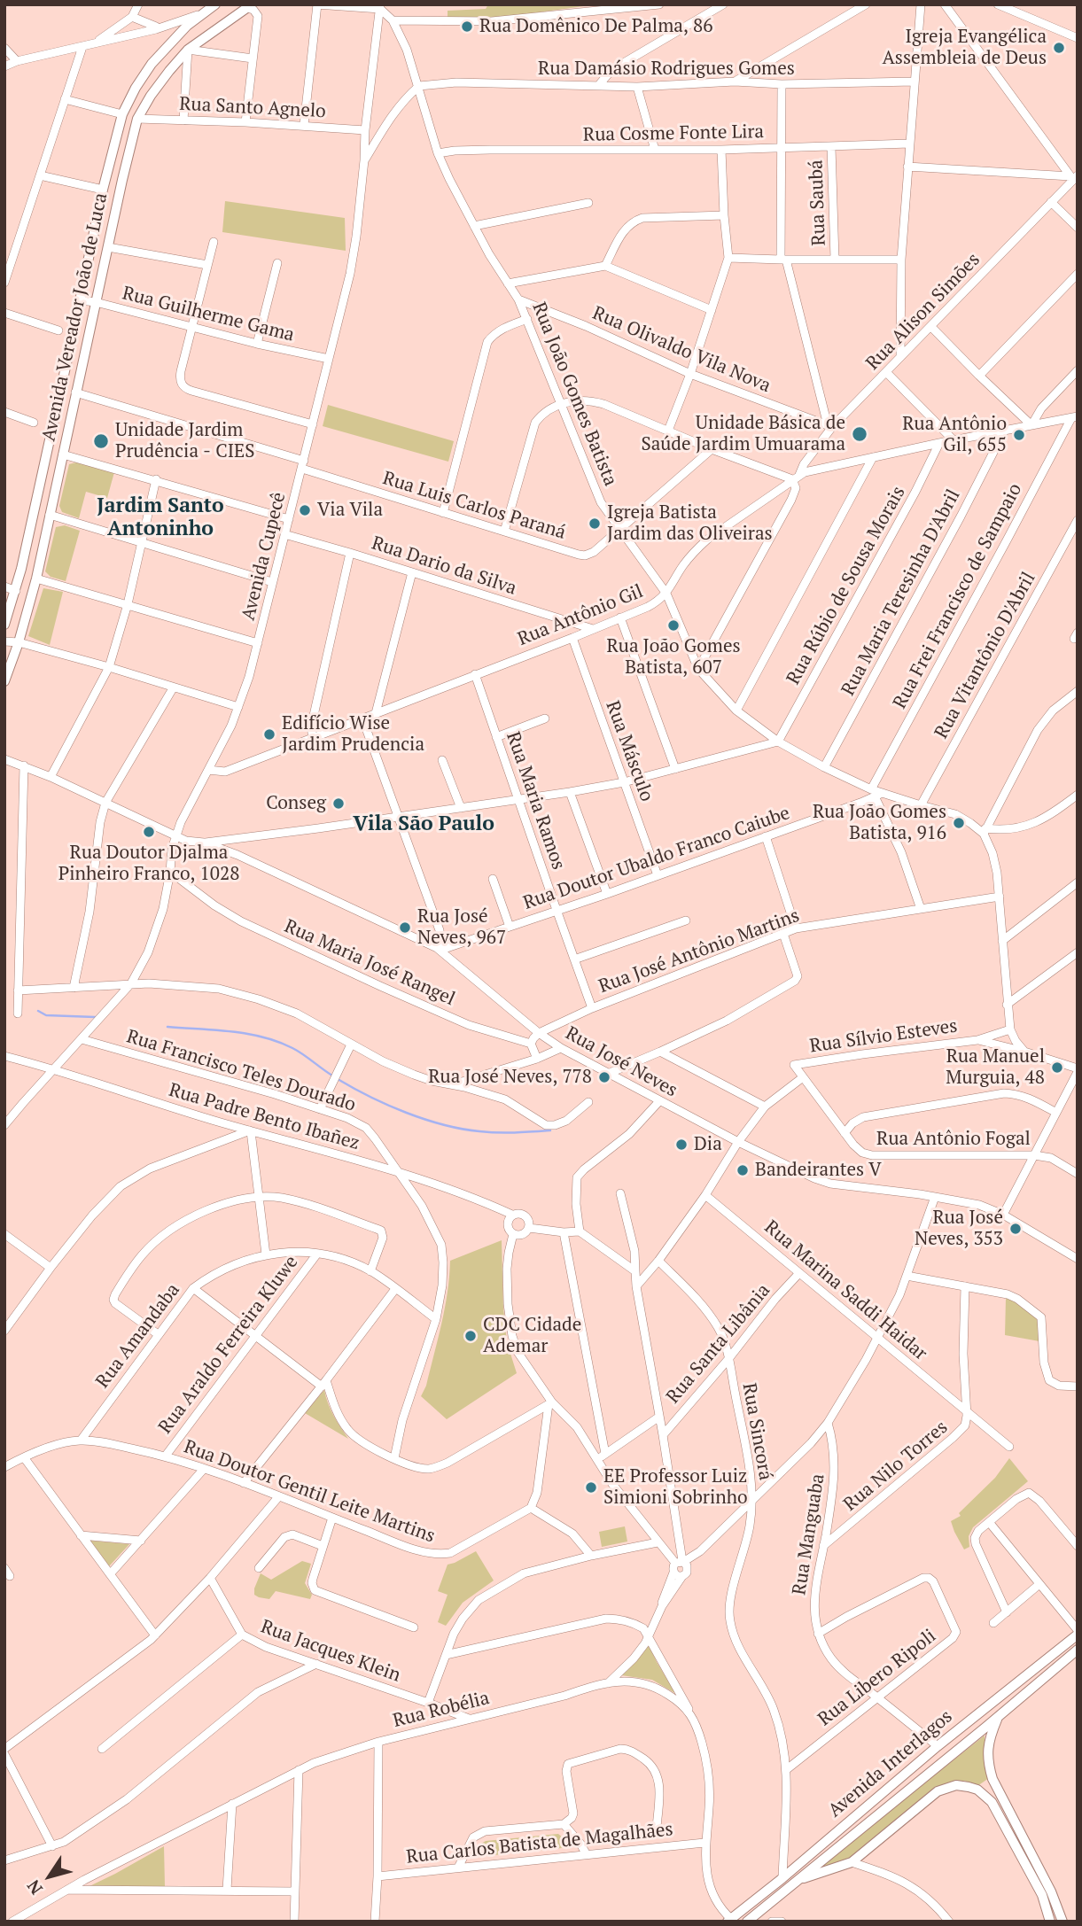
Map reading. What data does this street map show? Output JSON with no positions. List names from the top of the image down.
{
  "streets": {
    "main road": ["Avenida Vereador João de Luca", "Avenida Interlagos"],
    "street": [
      "Rua Damásio Rodrigues Gomes",
      "Rua Santo Agnelo",
      "Rua Cosme Fonte Lira",
      "Rua Saubá",
      "Rua Alison Simões",
      "Rua Guilherme Gama",
      "Rua Olivaldo Vila Nova",
      "Rua João Gomes Batista",
      "Rua Luis Carlos Paraná",
      "Avenida Cupecê",
      "Rua Dario da Silva",
      "Rua Rúbio de Sousa Morais",
      "Rua Maria Teresinha D'Abril",
      "Rua Frei Francisco de Sampaio",
      "Rua Antônio Gil",
      "Rua Vitantônio D'Abril",
      "Rua Másculo",
      "Rua Maria Ramos",
      "Rua Doutor Ubaldo Franco Caiube",
      "Rua José Antônio Martins",
      "Rua Maria José Rangel",
      "Rua Sílvio Esteves",
      "Rua José Neves",
      "Rua Francisco Teles Dourado",
      "Rua Padre Bento Ibañez",
      "Rua Antônio Fogal",
      "Rua Marina Saddi Haidar",
      "Rua Amandaba",
      "Rua Santa Libânia",
      "Rua Araldo Ferreira Kluwe",
      "Rua Sincorá",
      "Rua Nilo Torres",
      "Rua Doutor Gentil Leite Martins",
      "Rua Manguaba",
      "Rua Jacques Klein",
      "Rua Libero Ripoli",
      "Rua Robélia",
      "Rua Carlos Batista de Magalhães"
    ]
  },
  "crossings": [
    ["Rua Damásio Rodrigues Gomes", "Rua João Gomes Batista"],
    ["Rua Santo Agnelo", "Avenida Vereador João de Luca"],
    ["Rua Santo Agnelo", "Avenida Cupecê"],
    ["Rua Cosme Fonte Lira", "Rua Saubá"],
    ["Rua Cosme Fonte Lira", "Rua João Gomes Batista"],
    ["Rua Alison Simões", "Rua Olivaldo Vila Nova"],
    ["Rua Alison Simões", "Rua Antônio Gil"],
    ["Rua Guilherme Gama", "Avenida Vereador João de Luca"],
    ["Rua Guilherme Gama", "Avenida Cupecê"],
    ["Avenida Vereador João de Luca", "Rua Luis Carlos Paraná"],
    ["Rua Olivaldo Vila Nova", "Rua João Gomes Batista"],
    ["Rua João Gomes Batista", "Rua Luis Carlos Paraná"],
    ["Rua João Gomes Batista", "Rua Rúbio de Sousa Morais"],
    ["Rua João Gomes Batista", "Rua Maria Teresinha D'Abril"],
    ["Rua João Gomes Batista", "Rua Frei Francisco de Sampaio"],
    ["Rua João Gomes Batista", "Rua Antônio Gil"],
    ["Rua João Gomes Batista", "Rua Vitantônio D'Abril"],
    ["Rua João Gomes Batista", "Rua Doutor Ubaldo Franco Caiube"],
    ["Rua Luis Carlos Paraná", "Avenida Cupecê"],
    ["Avenida Cupecê", "Rua Dario da Silva"],
    ["Avenida Cupecê", "Rua Antônio Gil"],
    ["Avenida Cupecê", "Rua Maria José Rangel"],
    ["Avenida Cupecê", "Rua José Neves"],
    ["Avenida Cupecê", "Rua Francisco Teles Dourado"],
    ["Avenida Cupecê", "Rua Padre Bento Ibañez"],
    ["Rua Dario da Silva", "Rua Antônio Gil"],
    ["Rua Rúbio de Sousa Morais", "Rua Antônio Gil"],
    ["Rua Maria Teresinha D'Abril", "Rua Antônio Gil"],
    ["Rua Frei Francisco de Sampaio", "Rua Antônio Gil"],
    ["Rua Frei Francisco de Sampaio", "Rua Doutor Ubaldo Franco Caiube"],
    ["Rua Antônio Gil", "Rua Másculo"],
    ["Rua Antônio Gil", "Rua Maria Ramos"],
    ["Rua Másculo", "Rua Doutor Ubaldo Franco Caiube"],
    ["Rua Maria Ramos", "Rua Doutor Ubaldo Franco Caiube"],
    ["Rua Maria Ramos", "Rua José Antônio Martins"],
    ["Rua Doutor Ubaldo Franco Caiube", "Rua José Neves"],
    ["Rua José Antônio Martins", "Rua Maria José Rangel"],
    ["Rua José Antônio Martins", "Rua José Neves"],
    ["Rua Sílvio Esteves", "Rua Antônio Fogal"],
    ["Rua Francisco Teles Dourado", "Rua Padre Bento Ibañez"],
    ["Rua Francisco Teles Dourado", "Rua Amandaba"],
    ["Rua Marina Saddi Haidar", "Rua Santa Libânia"],
    ["Rua Marina Saddi Haidar", "Rua Nilo Torres"],
    ["Rua Amandaba", "Rua Araldo Ferreira Kluwe"],
    ["Rua Amandaba", "Rua Doutor Gentil Leite Martins"],
    ["Rua Santa Libânia", "Rua Sincorá"],
    ["Rua Araldo Ferreira Kluwe", "Rua Doutor Gentil Leite Martins"],
    ["Rua Sincorá", "Rua Libero Ripoli"],
    ["Rua Sincorá", "Avenida Interlagos"],
    ["Rua Nilo Torres", "Rua Manguaba"],
    ["Rua Manguaba", "Rua Libero Ripoli"],
    ["Rua Manguaba", "Avenida Interlagos"],
    ["Rua Jacques Klein", "Rua Robélia"],
    ["Rua Robélia", "Avenida Interlagos"],
    ["Rua Robélia", "Rua Carlos Batista de Magalhães"]
  ],
  "districts": ["Jardim Santo Antoninho", "Vila São Paulo"],
  "places": [
    "Rua Domênico De Palma, 86",
    "Igreja Evangélica Assembleia de Deus",
    "Unidade Básica de Saúde Jardim Umuarama",
    "Rua Antônio Gil, 655",
    "Unidade Jardim Prudência - CIES",
    "Via Vila",
    "Igreja Batista Jardim das Oliveiras",
    "Rua João Gomes Batista, 607",
    "Edifício Wise Jardim Prudencia",
    "Conseg",
    "Rua João Gomes Batista, 916",
    "Rua Doutor Djalma Pinheiro Franco, 1028",
    "Rua José Neves, 967",
    "Rua Manuel Murguia, 48",
    "Rua José Neves, 778",
    "Dia",
    "Bandeirantes V",
    "Rua José Neves, 353",
    "CDC Cidade Ademar",
    "EE Professor Luiz Simioni Sobrinho"
  ],
  "north": "bottom left"
}
